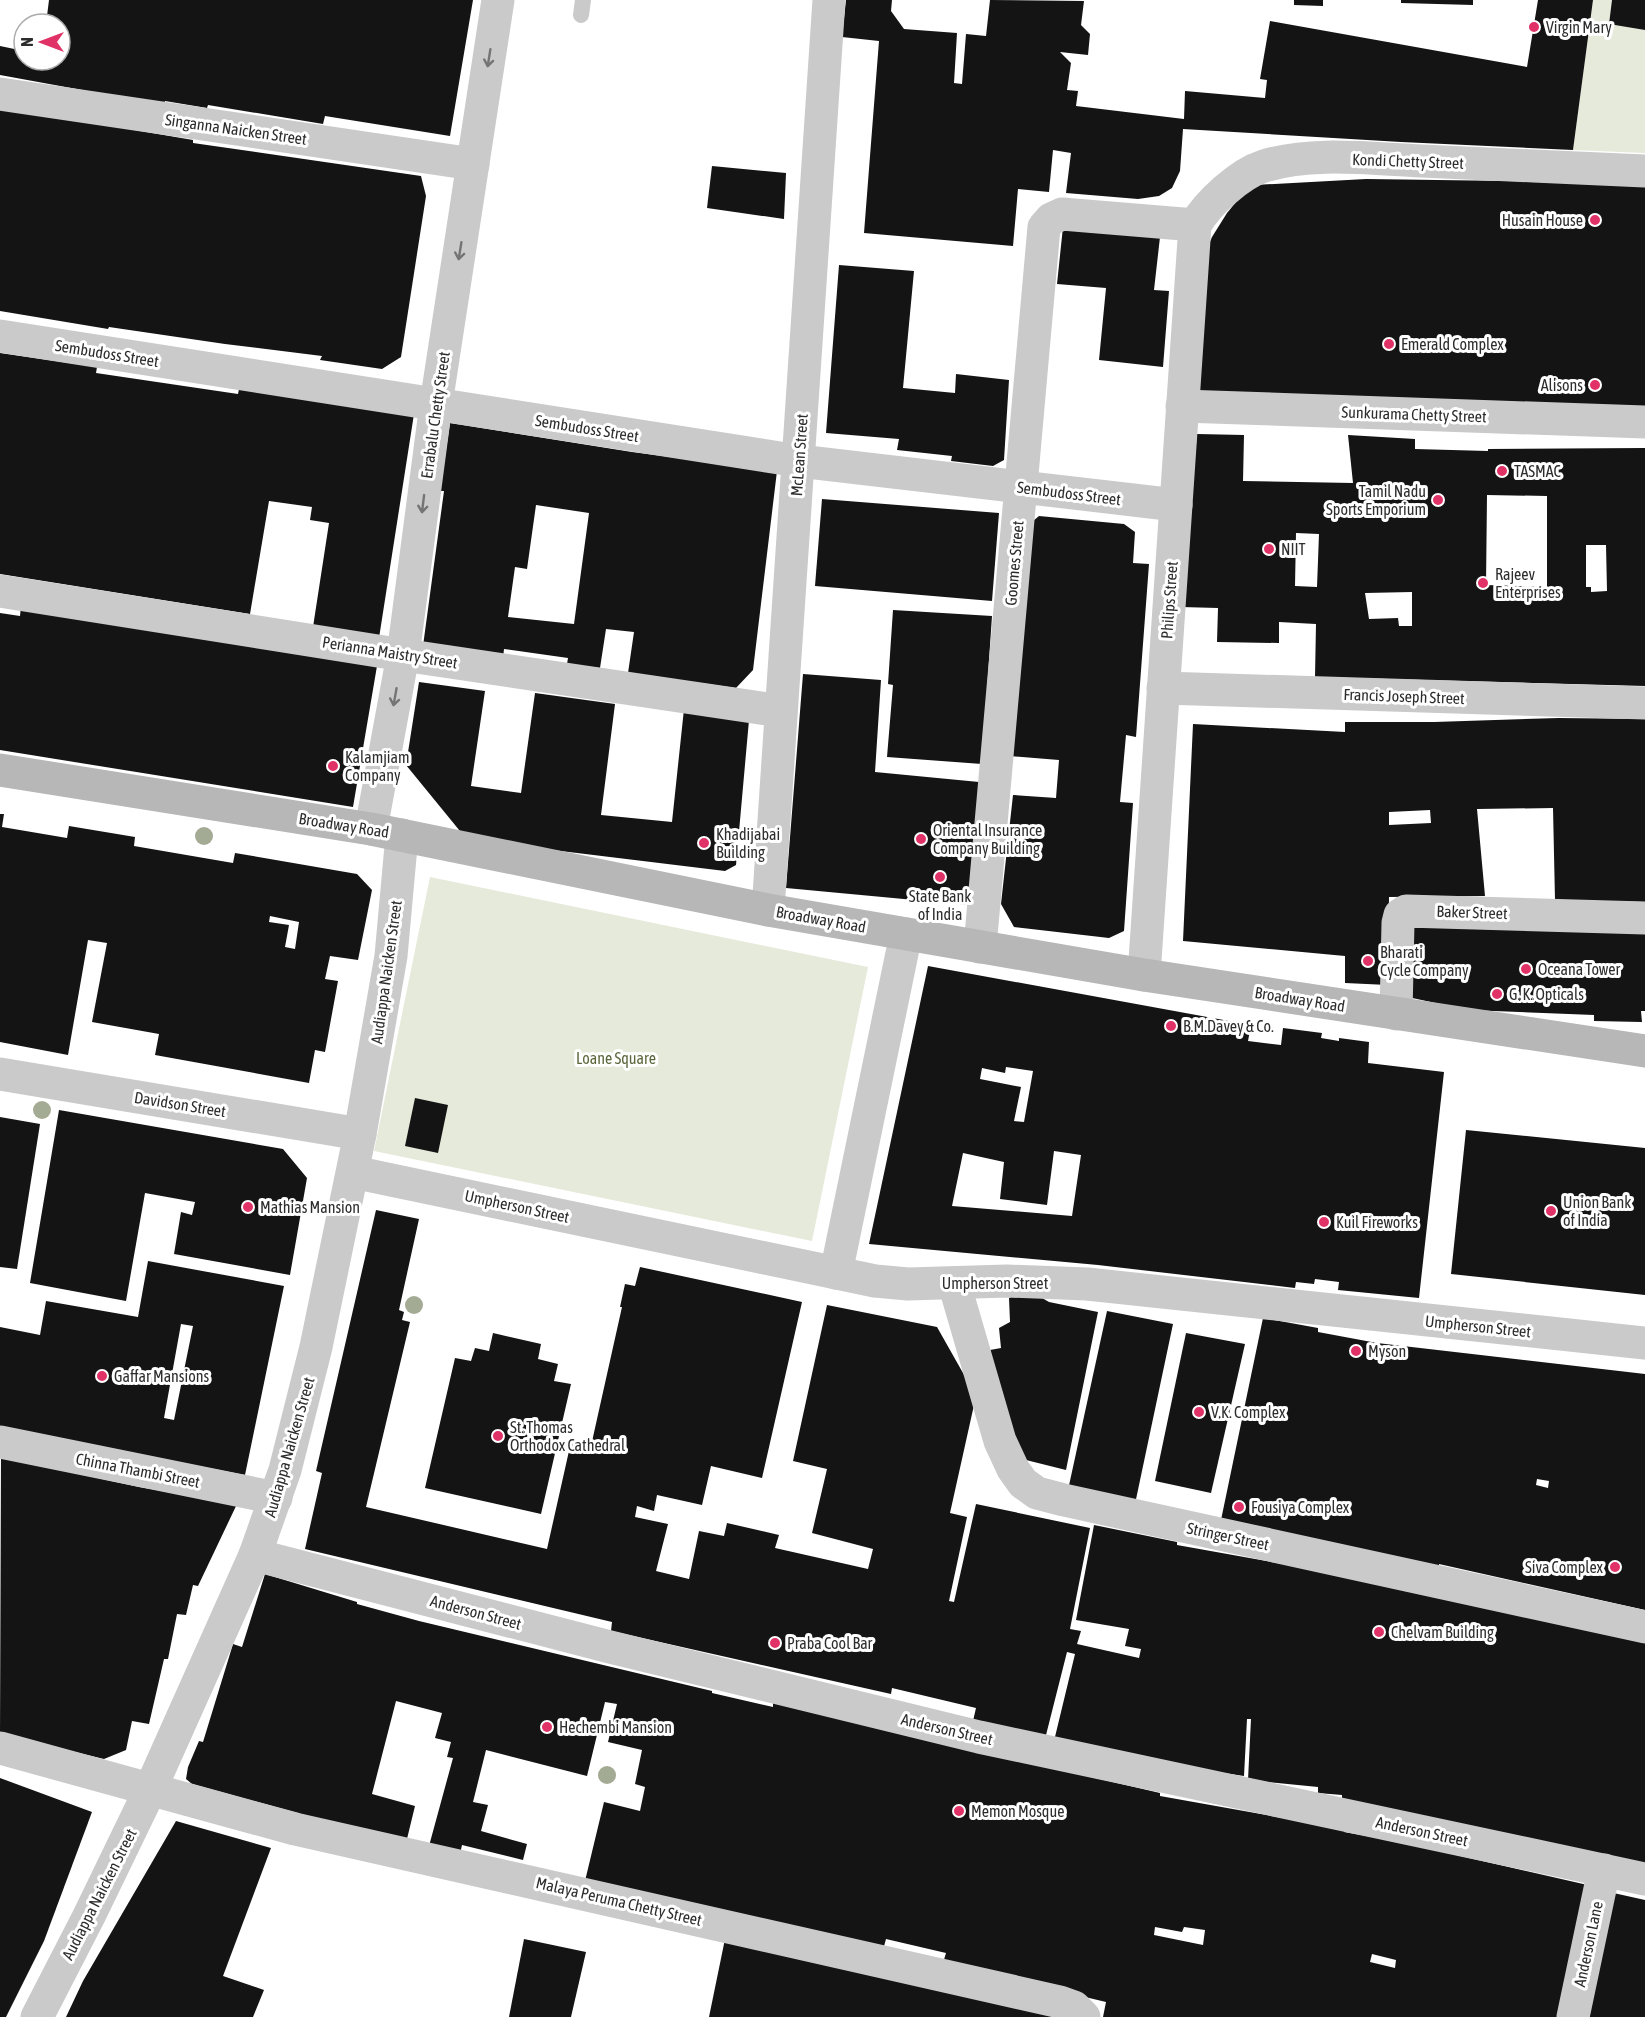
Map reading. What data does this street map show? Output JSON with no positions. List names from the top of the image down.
{
  "streets": {
    "main road": ["Broadway Road"],
    "street": [
      "Singanna Naicken Street",
      "Kondi Chetty Street",
      "Sembudoss Street",
      "Sunkurama Chetty Street",
      "Errabalu Chetty Street",
      "McLean Street",
      "Goomes Street",
      "Philips Street",
      "Perianna Maistry Street",
      "Francis Joseph Street",
      "Baker Street",
      "Audiappa Naicken Street",
      "Davidson Street",
      "Umpherson Street",
      "Chinna Thambi Street",
      "Stringer Street",
      "Anderson Street",
      "Malaya Peruma Chetty Street",
      "Anderson Lane"
    ]
  },
  "crossings": [
    ["Singanna Naicken Street", "Errabalu Chetty Street"],
    ["Kondi Chetty Street", "Goomes Street"],
    ["Kondi Chetty Street", "Philips Street"],
    ["Sembudoss Street", "Errabalu Chetty Street"],
    ["Sembudoss Street", "McLean Street"],
    ["Sembudoss Street", "Goomes Street"],
    ["Sembudoss Street", "Philips Street"],
    ["Sunkurama Chetty Street", "Philips Street"],
    ["Errabalu Chetty Street", "Perianna Maistry Street"],
    ["Errabalu Chetty Street", "Broadway Road"],
    ["Errabalu Chetty Street", "Audiappa Naicken Street"],
    ["McLean Street", "Perianna Maistry Street"],
    ["McLean Street", "Broadway Road"],
    ["Goomes Street", "Philips Street"],
    ["Goomes Street", "Broadway Road"],
    ["Philips Street", "Francis Joseph Street"],
    ["Philips Street", "Broadway Road"],
    ["Broadway Road", "Baker Street"],
    ["Broadway Road", "Audiappa Naicken Street"],
    ["Audiappa Naicken Street", "Davidson Street"],
    ["Audiappa Naicken Street", "Umpherson Street"],
    ["Audiappa Naicken Street", "Chinna Thambi Street"],
    ["Audiappa Naicken Street", "Anderson Street"],
    ["Audiappa Naicken Street", "Malaya Peruma Chetty Street"],
    ["Umpherson Street", "Stringer Street"],
    ["Anderson Street", "Anderson Lane"]
  ],
  "one_way": ["Errabalu Chetty Street"],
  "parks": ["Loane Square"],
  "places": [
    "Virgin Mary",
    "Husain House",
    "Emerald Complex",
    "Alisons",
    "TASMAC",
    "Tamil Nadu Sports Emporium",
    "NIIT",
    "Rajeev Enterprises",
    "Kalamjiam Company",
    "Oriental Insurance Company Building",
    "Khadijabai Building",
    "State Bank of India",
    "Bharati Cycle Company",
    "Oceana Tower",
    "G. K. Opticals",
    "B.M.Davey & Co.",
    "Mathias Mansion",
    "Union Bank of India",
    "Kuil Fireworks",
    "Myson",
    "Gaffar Mansions",
    "V.K. Complex",
    "St. Thomas Orthodox Cathedral",
    "Fousiya Complex",
    "Siva Complex",
    "Chelvam Building",
    "Praba Cool Bar",
    "Hechembi Mansion",
    "Memon Mosque"
  ],
  "north": "left"
}
